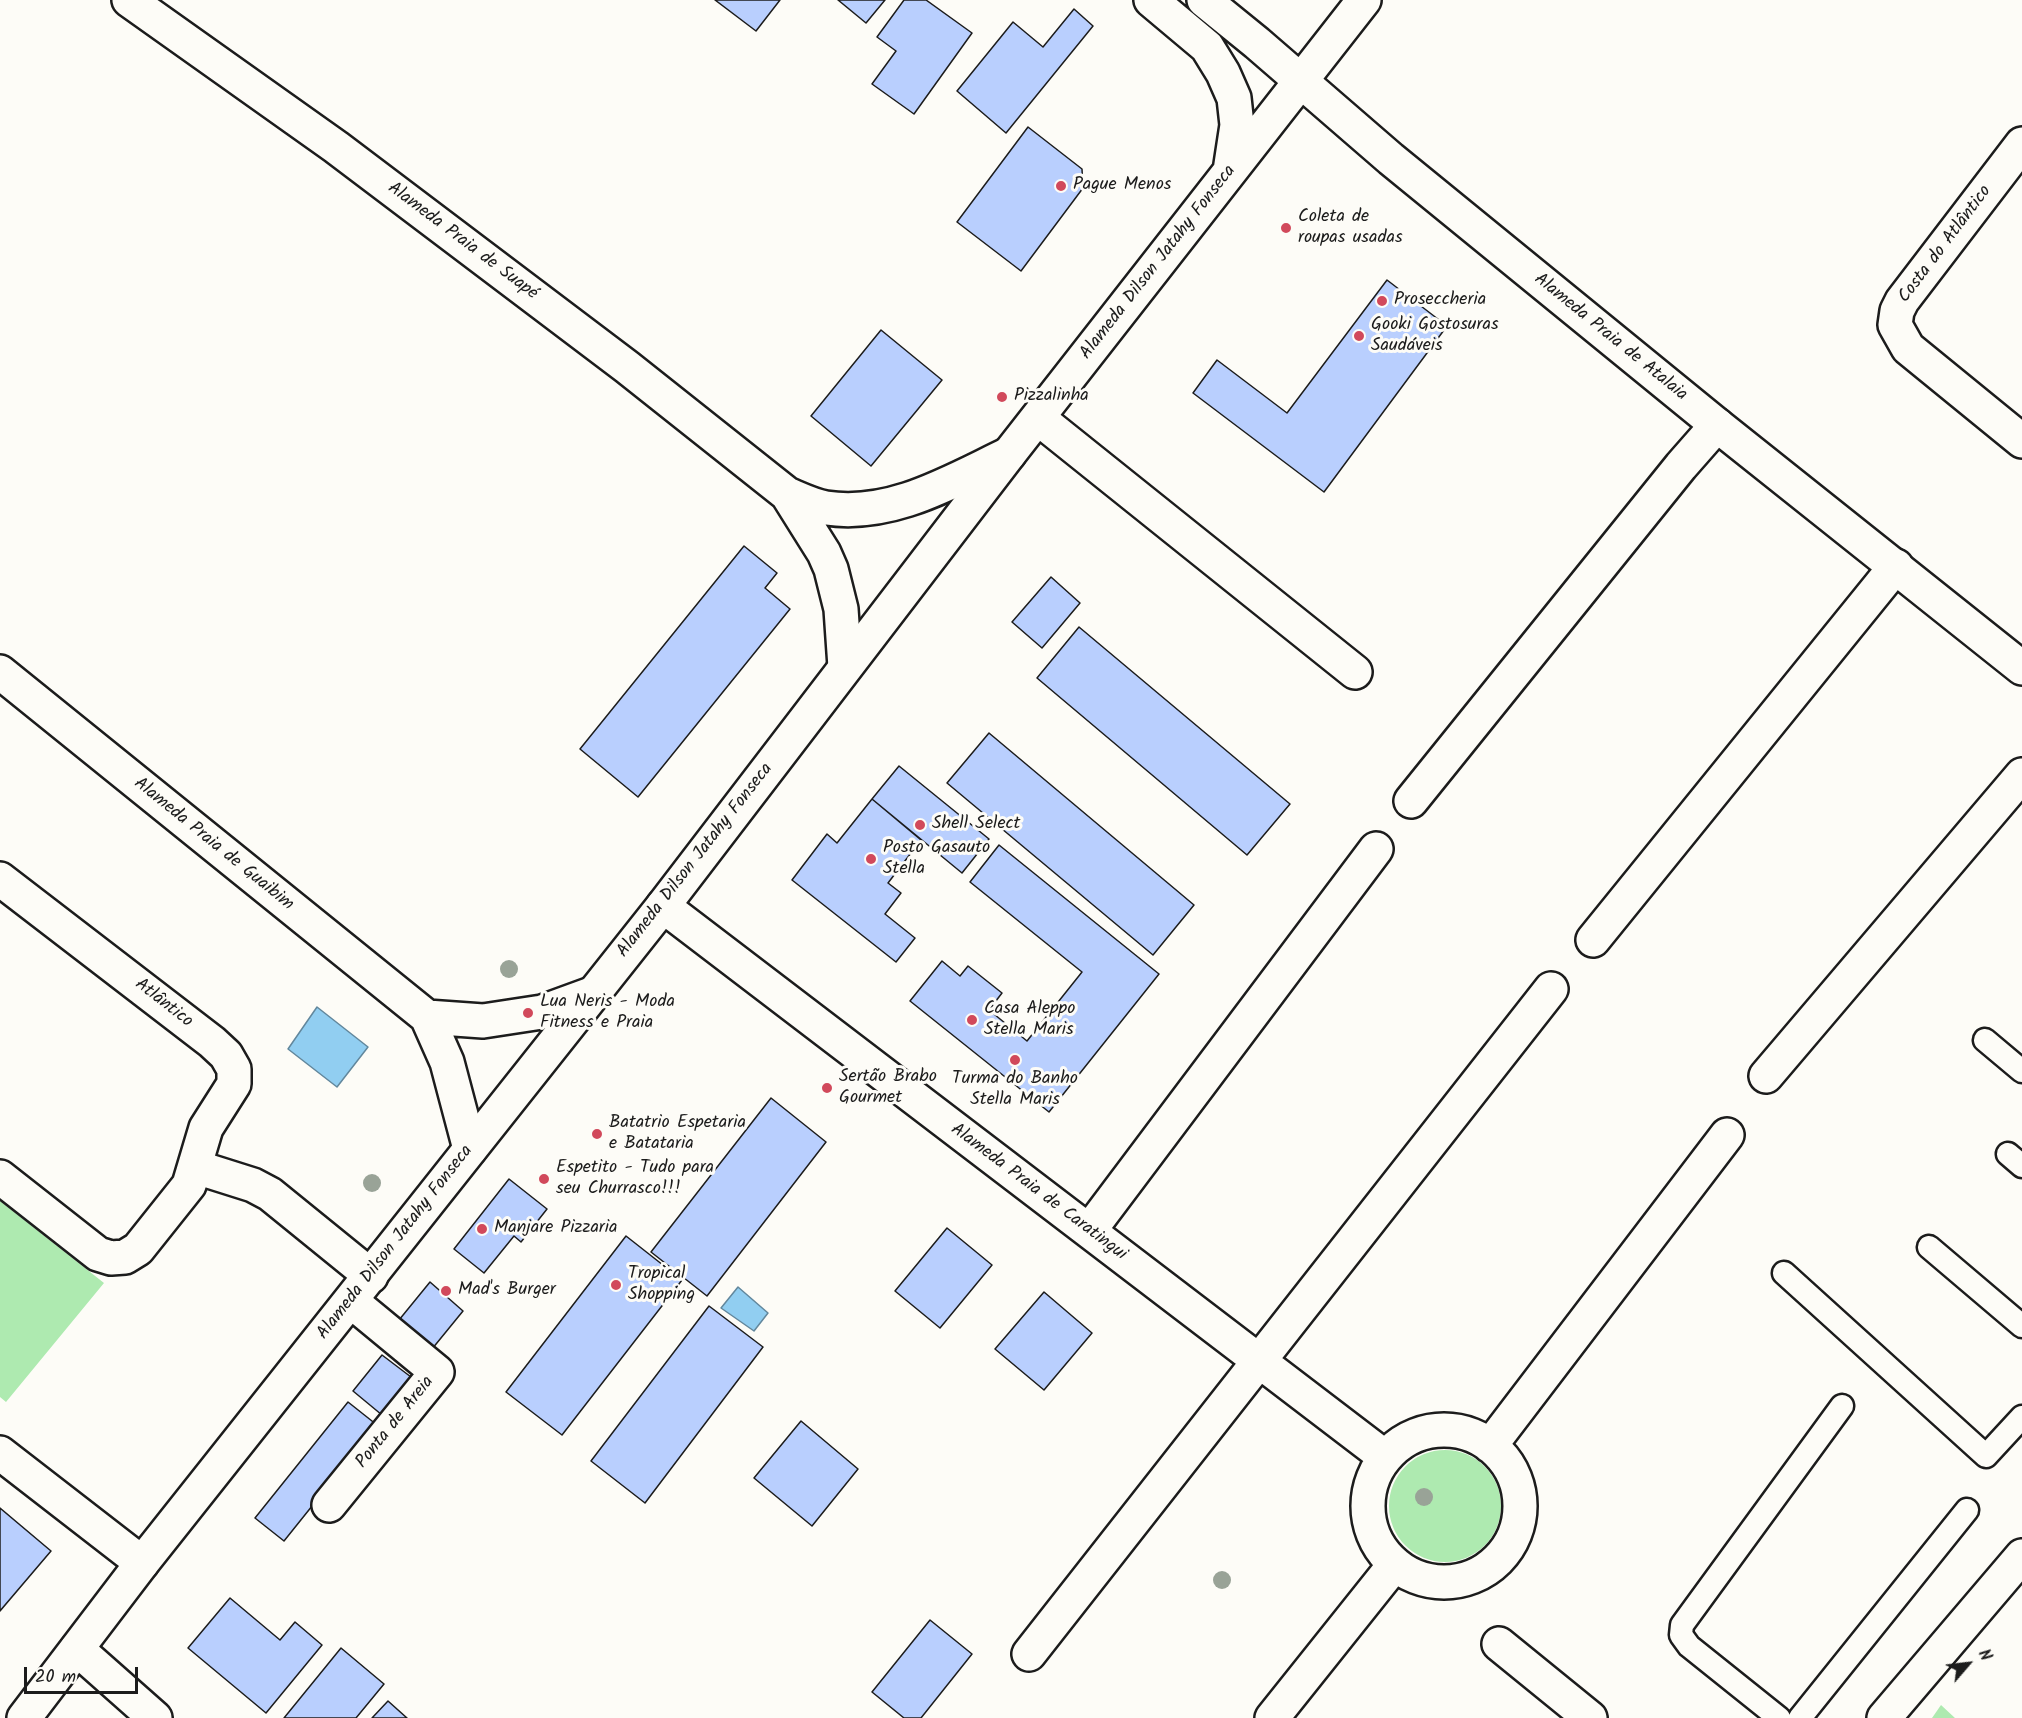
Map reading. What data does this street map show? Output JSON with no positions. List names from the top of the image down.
{
  "streets": {
    "street": [
      "Alameda Praia de Suapé",
      "Costa do Atlântico",
      "Alameda Dilson Jatahy Fonseca",
      "Alameda Praia de Atalaia",
      "Alameda Praia de Guaibim",
      "Atlântico",
      "Alameda Praia de Caratingui",
      "Ponta de Areia"
    ]
  },
  "crossings": [
    ["Alameda Praia de Suapé", "Alameda Dilson Jatahy Fonseca"],
    ["Alameda Dilson Jatahy Fonseca", "Alameda Praia de Atalaia"],
    ["Alameda Dilson Jatahy Fonseca", "Alameda Praia de Guaibim"],
    ["Alameda Dilson Jatahy Fonseca", "Alameda Praia de Caratingui"],
    ["Alameda Dilson Jatahy Fonseca", "Ponta de Areia"]
  ],
  "places": [
    "Pague Menos",
    "Coleta de roupas usadas",
    "Proseccheria",
    "Gooki Gostosuras Saudáveis",
    "Pizzalinha",
    "Shell Select",
    "Posto Gasauto Stella",
    "Lua Neris - Moda Fitness e Praia",
    "Casa Aleppo Stella Maris",
    "Turma do Banho Stella Maris",
    "Sertão Brabo Gourmet",
    "Batatrio Espetaria e Batataria",
    "Espetito - Tudo para seu Churrasco!!!",
    "Manjare Pizzaria",
    "Tropical Shopping",
    "Mad's Burger"
  ],
  "scale_bar": "20 m",
  "north": "top right"
}
